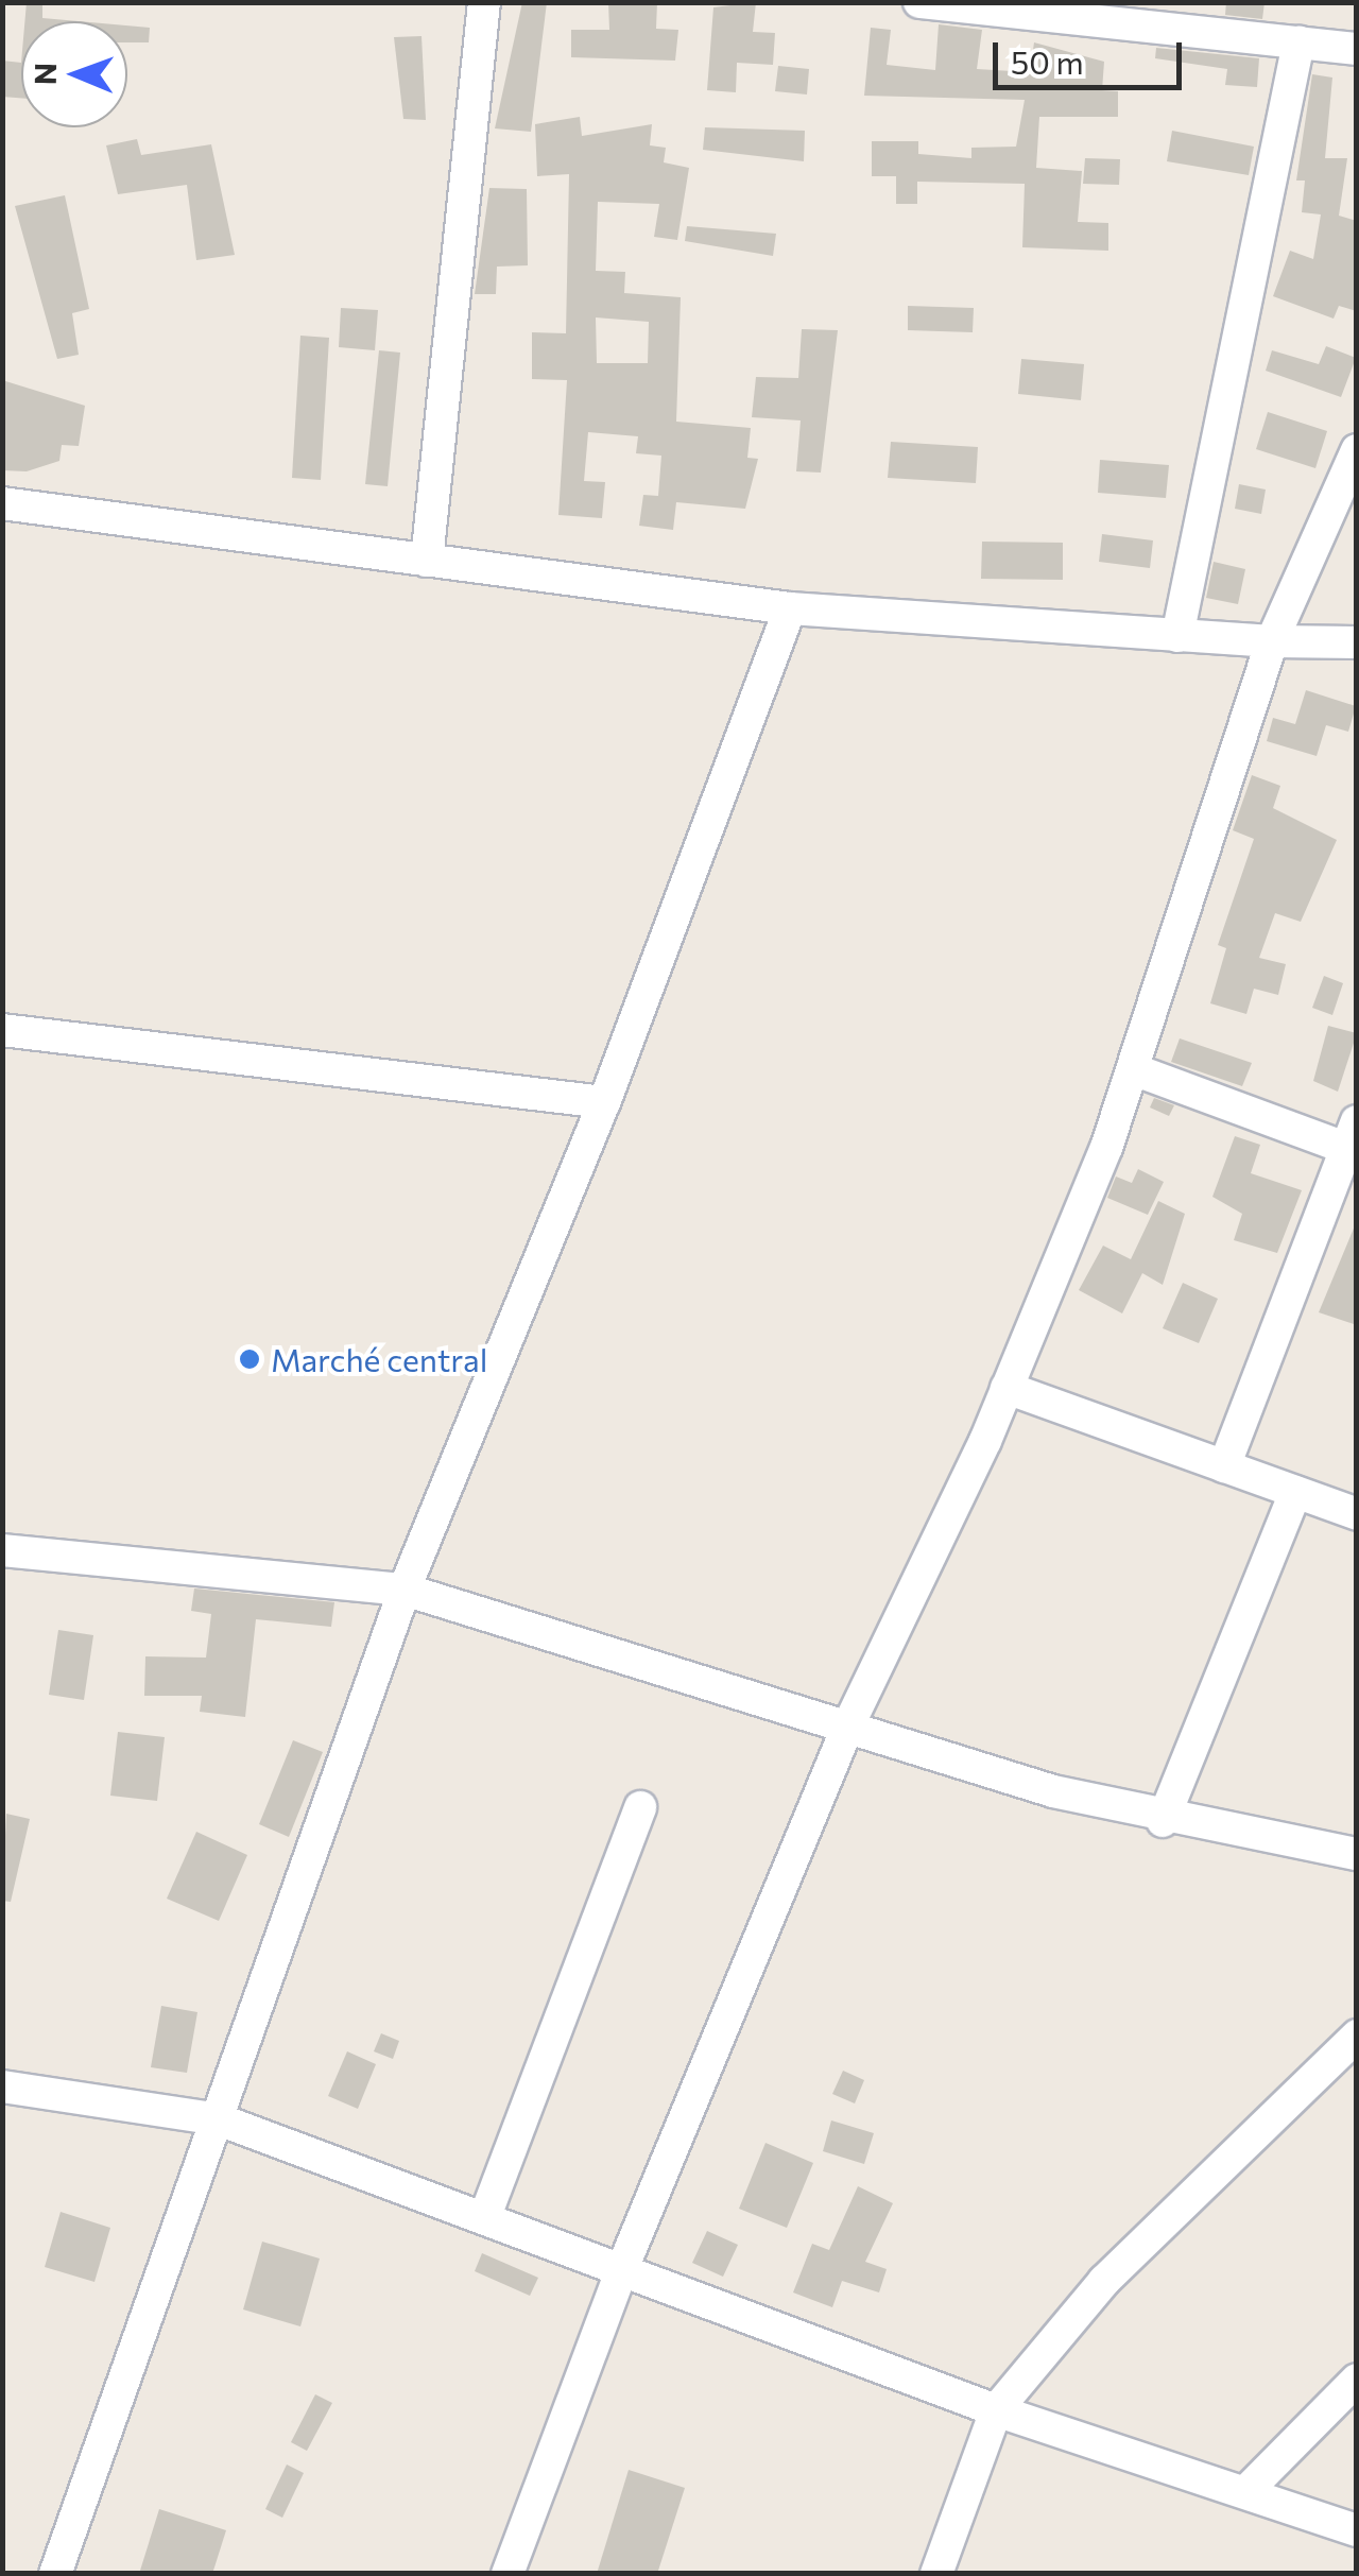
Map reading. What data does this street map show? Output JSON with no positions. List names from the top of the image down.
{
  "places": ["Marché central"],
  "scale_bar": "50 m",
  "north": "left"
}
